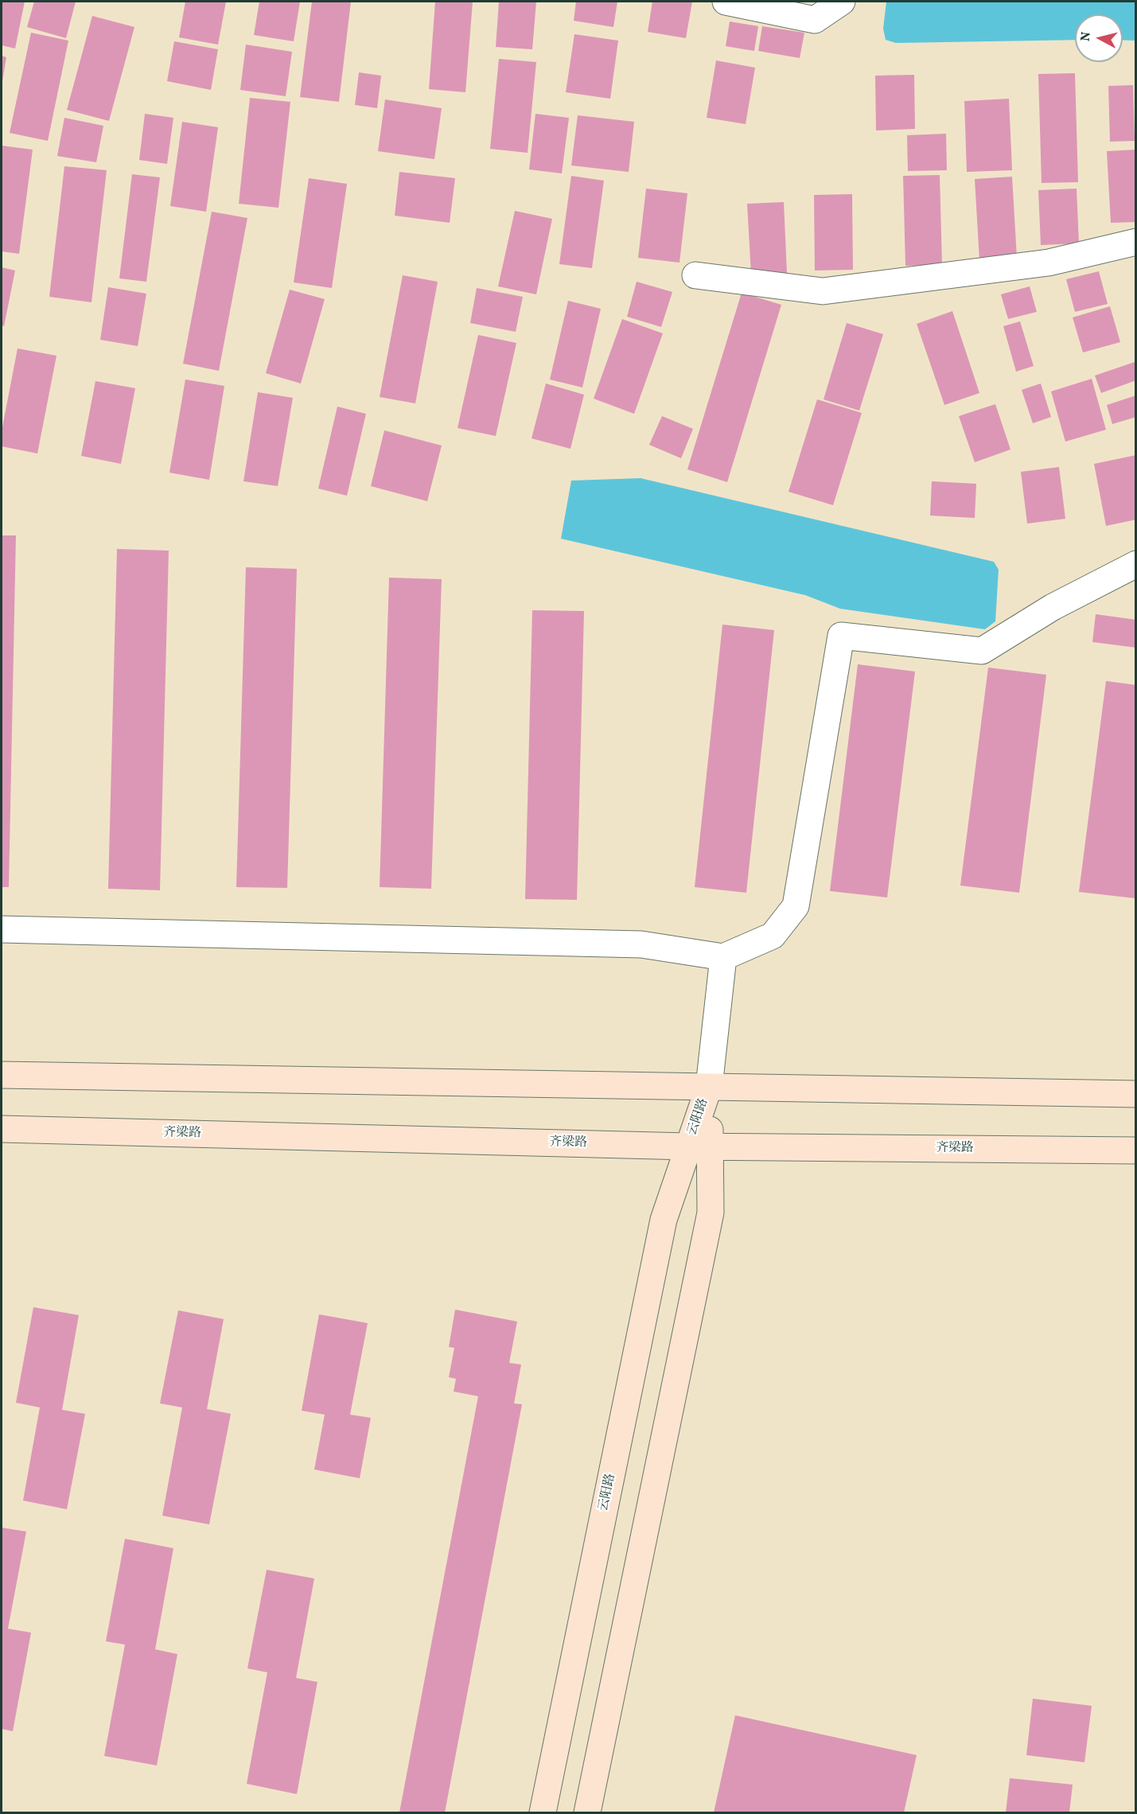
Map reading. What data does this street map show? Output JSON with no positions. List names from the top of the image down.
{
  "streets": {
    "main road": ["云阳路", "齐梁路"]
  },
  "crossings": [
    ["云阳路", "齐梁路"]
  ],
  "north": "left"
}
